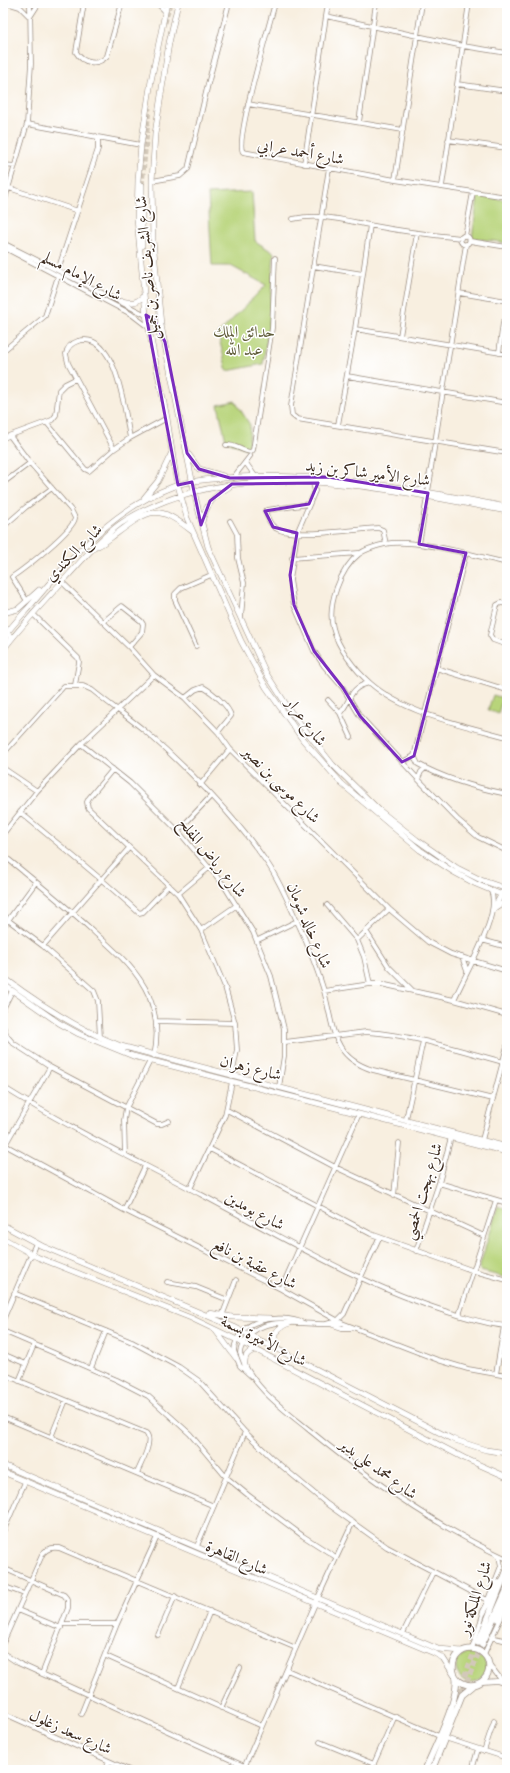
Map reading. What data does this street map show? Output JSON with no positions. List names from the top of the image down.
{
  "streets": {
    "highway": ["شارع الملكة نور"],
    "main road": [
      "شارع الشريف ناصر بن جميل",
      "شارع الأمير شاكر بن زيد",
      "شارع الكندي",
      "شارع عرار",
      "شارع زهران",
      "شارع الأميرة بسمة",
      "شارع القاهرة"
    ],
    "street": [
      "شارع أحمد عرابي",
      "شارع الإمام مسلم",
      "شارع موسى بن نصير",
      "شارع رياض المفلح",
      "شارع خالد شومان",
      "شارع بهجت الحمصي",
      "شارع بومدين",
      "شارع عقبة بن نافع",
      "شارع محمد علي بدير",
      "شارع سعد زغلول"
    ]
  },
  "crossings": [
    ["شارع الشريف ناصر بن جميل", "شارع الإمام مسلم"],
    ["شارع الشريف ناصر بن جميل", "شارع الأمير شاكر بن زيد"],
    ["شارع الشريف ناصر بن جميل", "شارع الكندي"],
    ["شارع الشريف ناصر بن جميل", "شارع عرار"],
    ["شارع الأمير شاكر بن زيد", "شارع الكندي"],
    ["شارع الأمير شاكر بن زيد", "شارع عرار"],
    ["شارع الكندي", "شارع عرار"],
    ["شارع الكندي", "شارع موسى بن نصير"],
    ["شارع رياض المفلح", "شارع زهران"],
    ["شارع زهران", "شارع بهجت الحمصي"],
    ["شارع الأميرة بسمة", "شارع محمد علي بدير"],
    ["شارع محمد علي بدير", "شارع الملكة نور"],
    ["شارع القاهرة", "شارع الملكة نور"]
  ],
  "parks": ["حدائق الملك عبد الله"]
}
